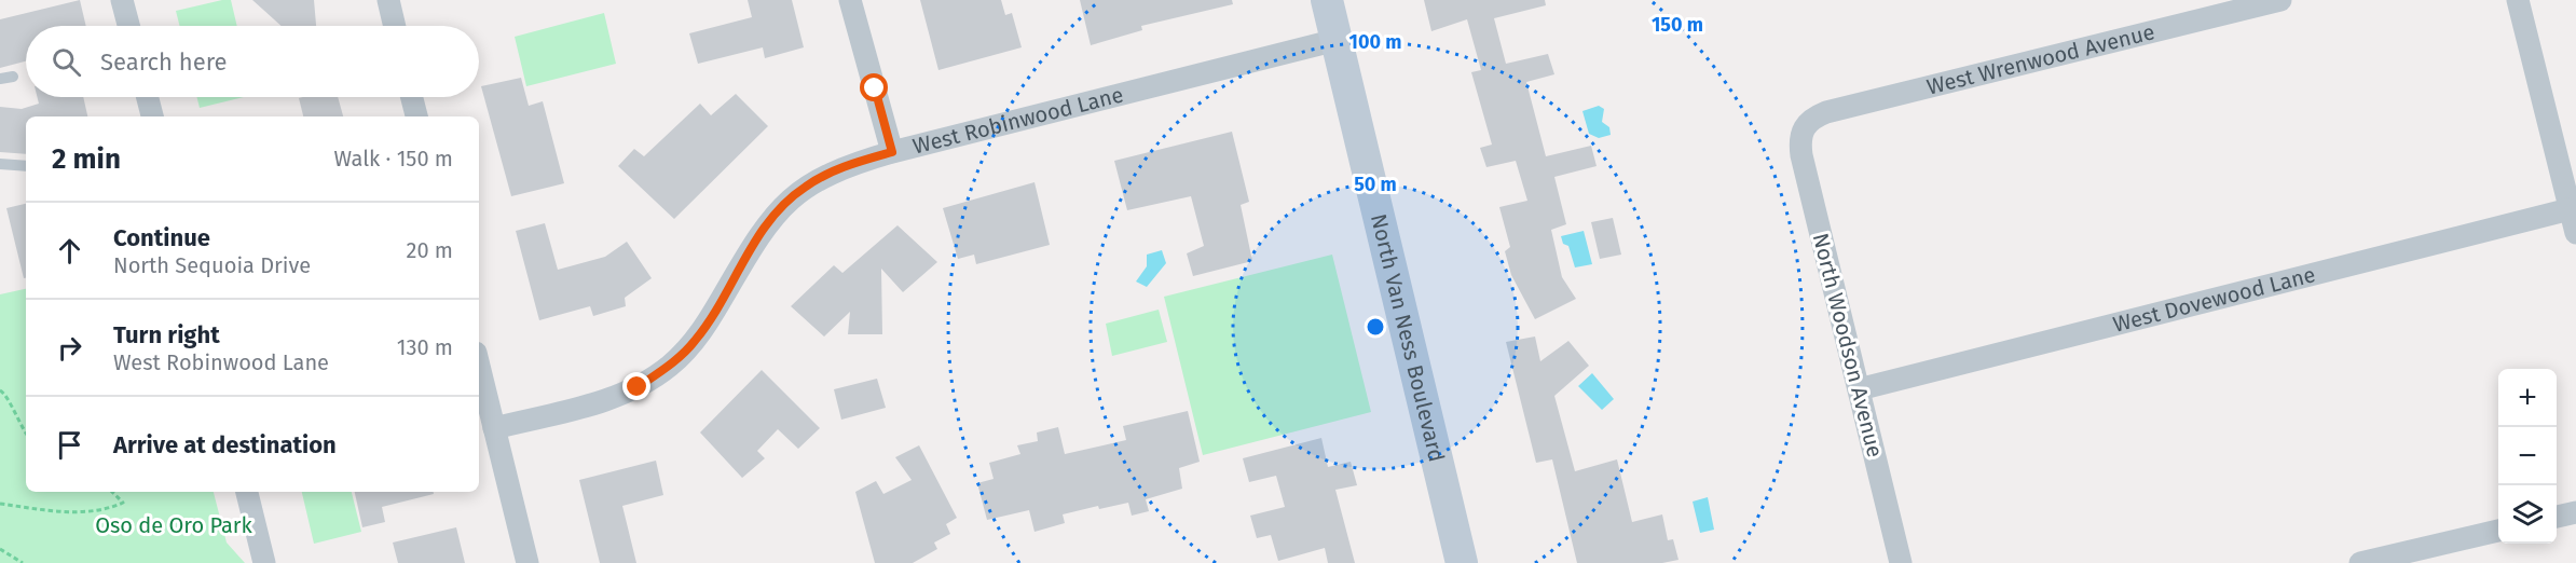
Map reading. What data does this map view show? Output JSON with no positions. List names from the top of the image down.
{
  "streets": {
    "street": [
      "West Wrenwood Avenue",
      "West Robinwood Lane",
      "West Dovewood Lane",
      "North Van Ness Boulevard",
      "North Woodson Avenue"
    ]
  },
  "crossings": [
    ["West Wrenwood Avenue", "North Woodson Avenue"],
    ["West Robinwood Lane", "North Van Ness Boulevard"],
    ["West Dovewood Lane", "North Woodson Avenue"]
  ],
  "parks": ["Oso de Oro Park"],
  "page": {
    "search": "Search here",
    "heading": ["2 min", "Walk · 150 m"],
    "list": [
      ["Continue", "North Sequoia Drive", "20 m"],
      ["Turn right", "West Robinwood Lane", "130 m"],
      "Arrive at destination"
    ],
    "map_buttons": ["+", "−"]
  },
  "rings": ["150 m", "100 m", "50 m"]
}
